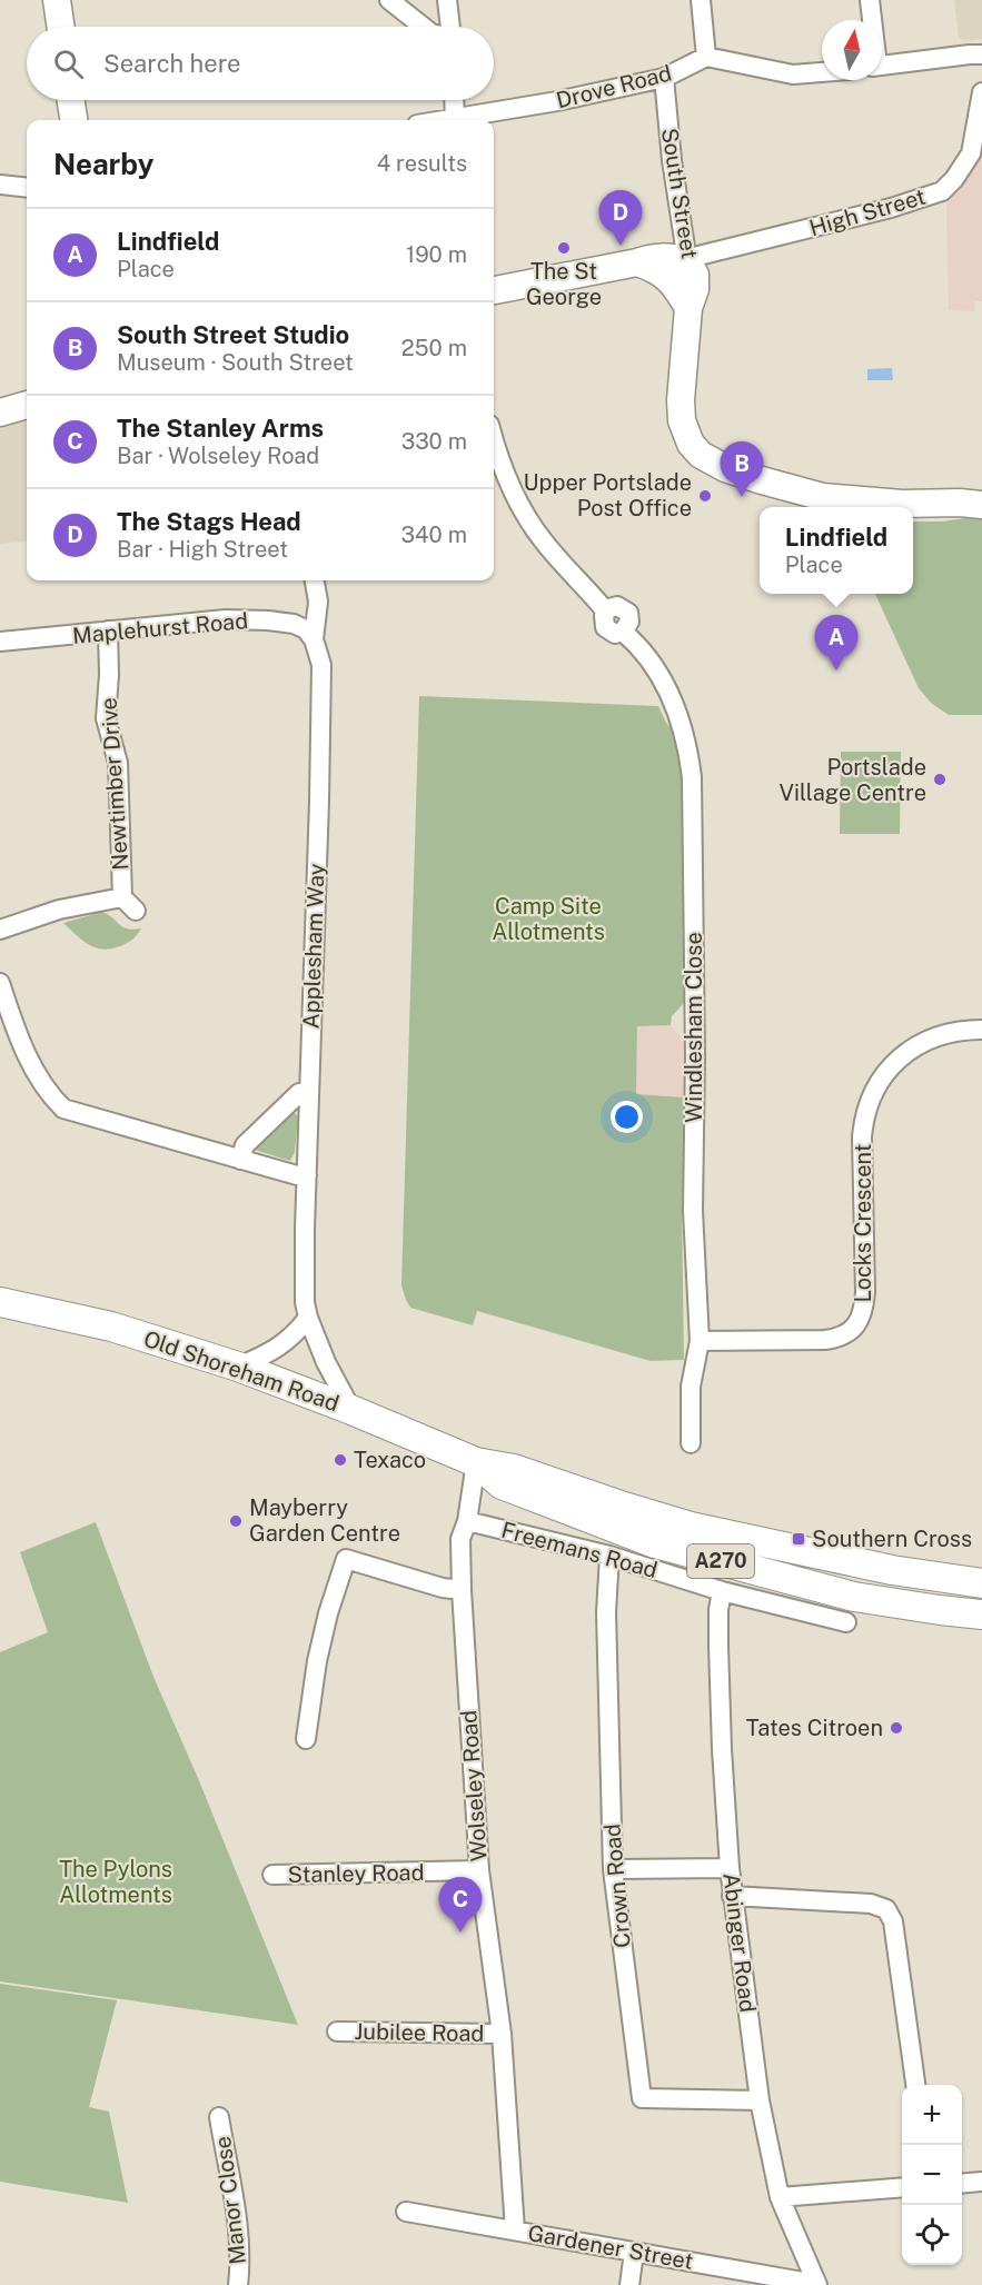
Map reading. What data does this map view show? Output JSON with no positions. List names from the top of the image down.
{
  "streets": {
    "main road": ["Old Shoreham Road", "A270"],
    "street": [
      "Drove Road",
      "South Street",
      "High Street",
      "Maplehurst Road",
      "Newtimber Drive",
      "Applesham Way",
      "Windlesham Close",
      "Locks Crescent",
      "Freemans Road",
      "Wolseley Road",
      "Stanley Road",
      "Crown Road",
      "Abinger Road",
      "Jubilee Road",
      "Manor Close",
      "Gardener Street"
    ]
  },
  "crossings": [
    ["Drove Road", "South Street"],
    ["South Street", "High Street"],
    ["Maplehurst Road", "Newtimber Drive"],
    ["Maplehurst Road", "Applesham Way"],
    ["Applesham Way", "Old Shoreham Road"],
    ["Windlesham Close", "Locks Crescent"],
    ["Old Shoreham Road", "Wolseley Road"],
    ["Freemans Road", "Wolseley Road"],
    ["Freemans Road", "Crown Road"],
    ["Freemans Road", "Abinger Road"],
    ["Wolseley Road", "Stanley Road"],
    ["Wolseley Road", "Jubilee Road"],
    ["Wolseley Road", "Gardener Street"],
    ["Crown Road", "Abinger Road"],
    ["Abinger Road", "Gardener Street"]
  ],
  "parks": ["Camp Site Allotments", "The Pylons Allotments"],
  "places": {
    "other": [
      "The St George",
      "Upper Portslade Post Office",
      "Portslade Village Centre",
      "Texaco",
      "Mayberry Garden Centre",
      "Tates Citroen"
    ],
    "transit": ["Southern Cross"]
  },
  "north": "top",
  "page": {
    "search": "Search here",
    "heading": ["Nearby", "4 results"],
    "pins": [
      "D",
      "B",
      "A",
      "C"
    ],
    "list": [
      {
        "mark": "A",
        "name": "Lindfield",
        "note": "Place",
        "value": "190 m"
      },
      {
        "mark": "B",
        "name": "South Street Studio",
        "note": "Museum · South Street",
        "value": "250 m"
      },
      {
        "mark": "C",
        "name": "The Stanley Arms",
        "note": "Bar · Wolseley Road",
        "value": "330 m"
      },
      {
        "mark": "D",
        "name": "The Stags Head",
        "note": "Bar · High Street",
        "value": "340 m"
      }
    ],
    "popup": ["Lindfield", "Place"],
    "map_buttons": ["+", "−"]
  }
}
